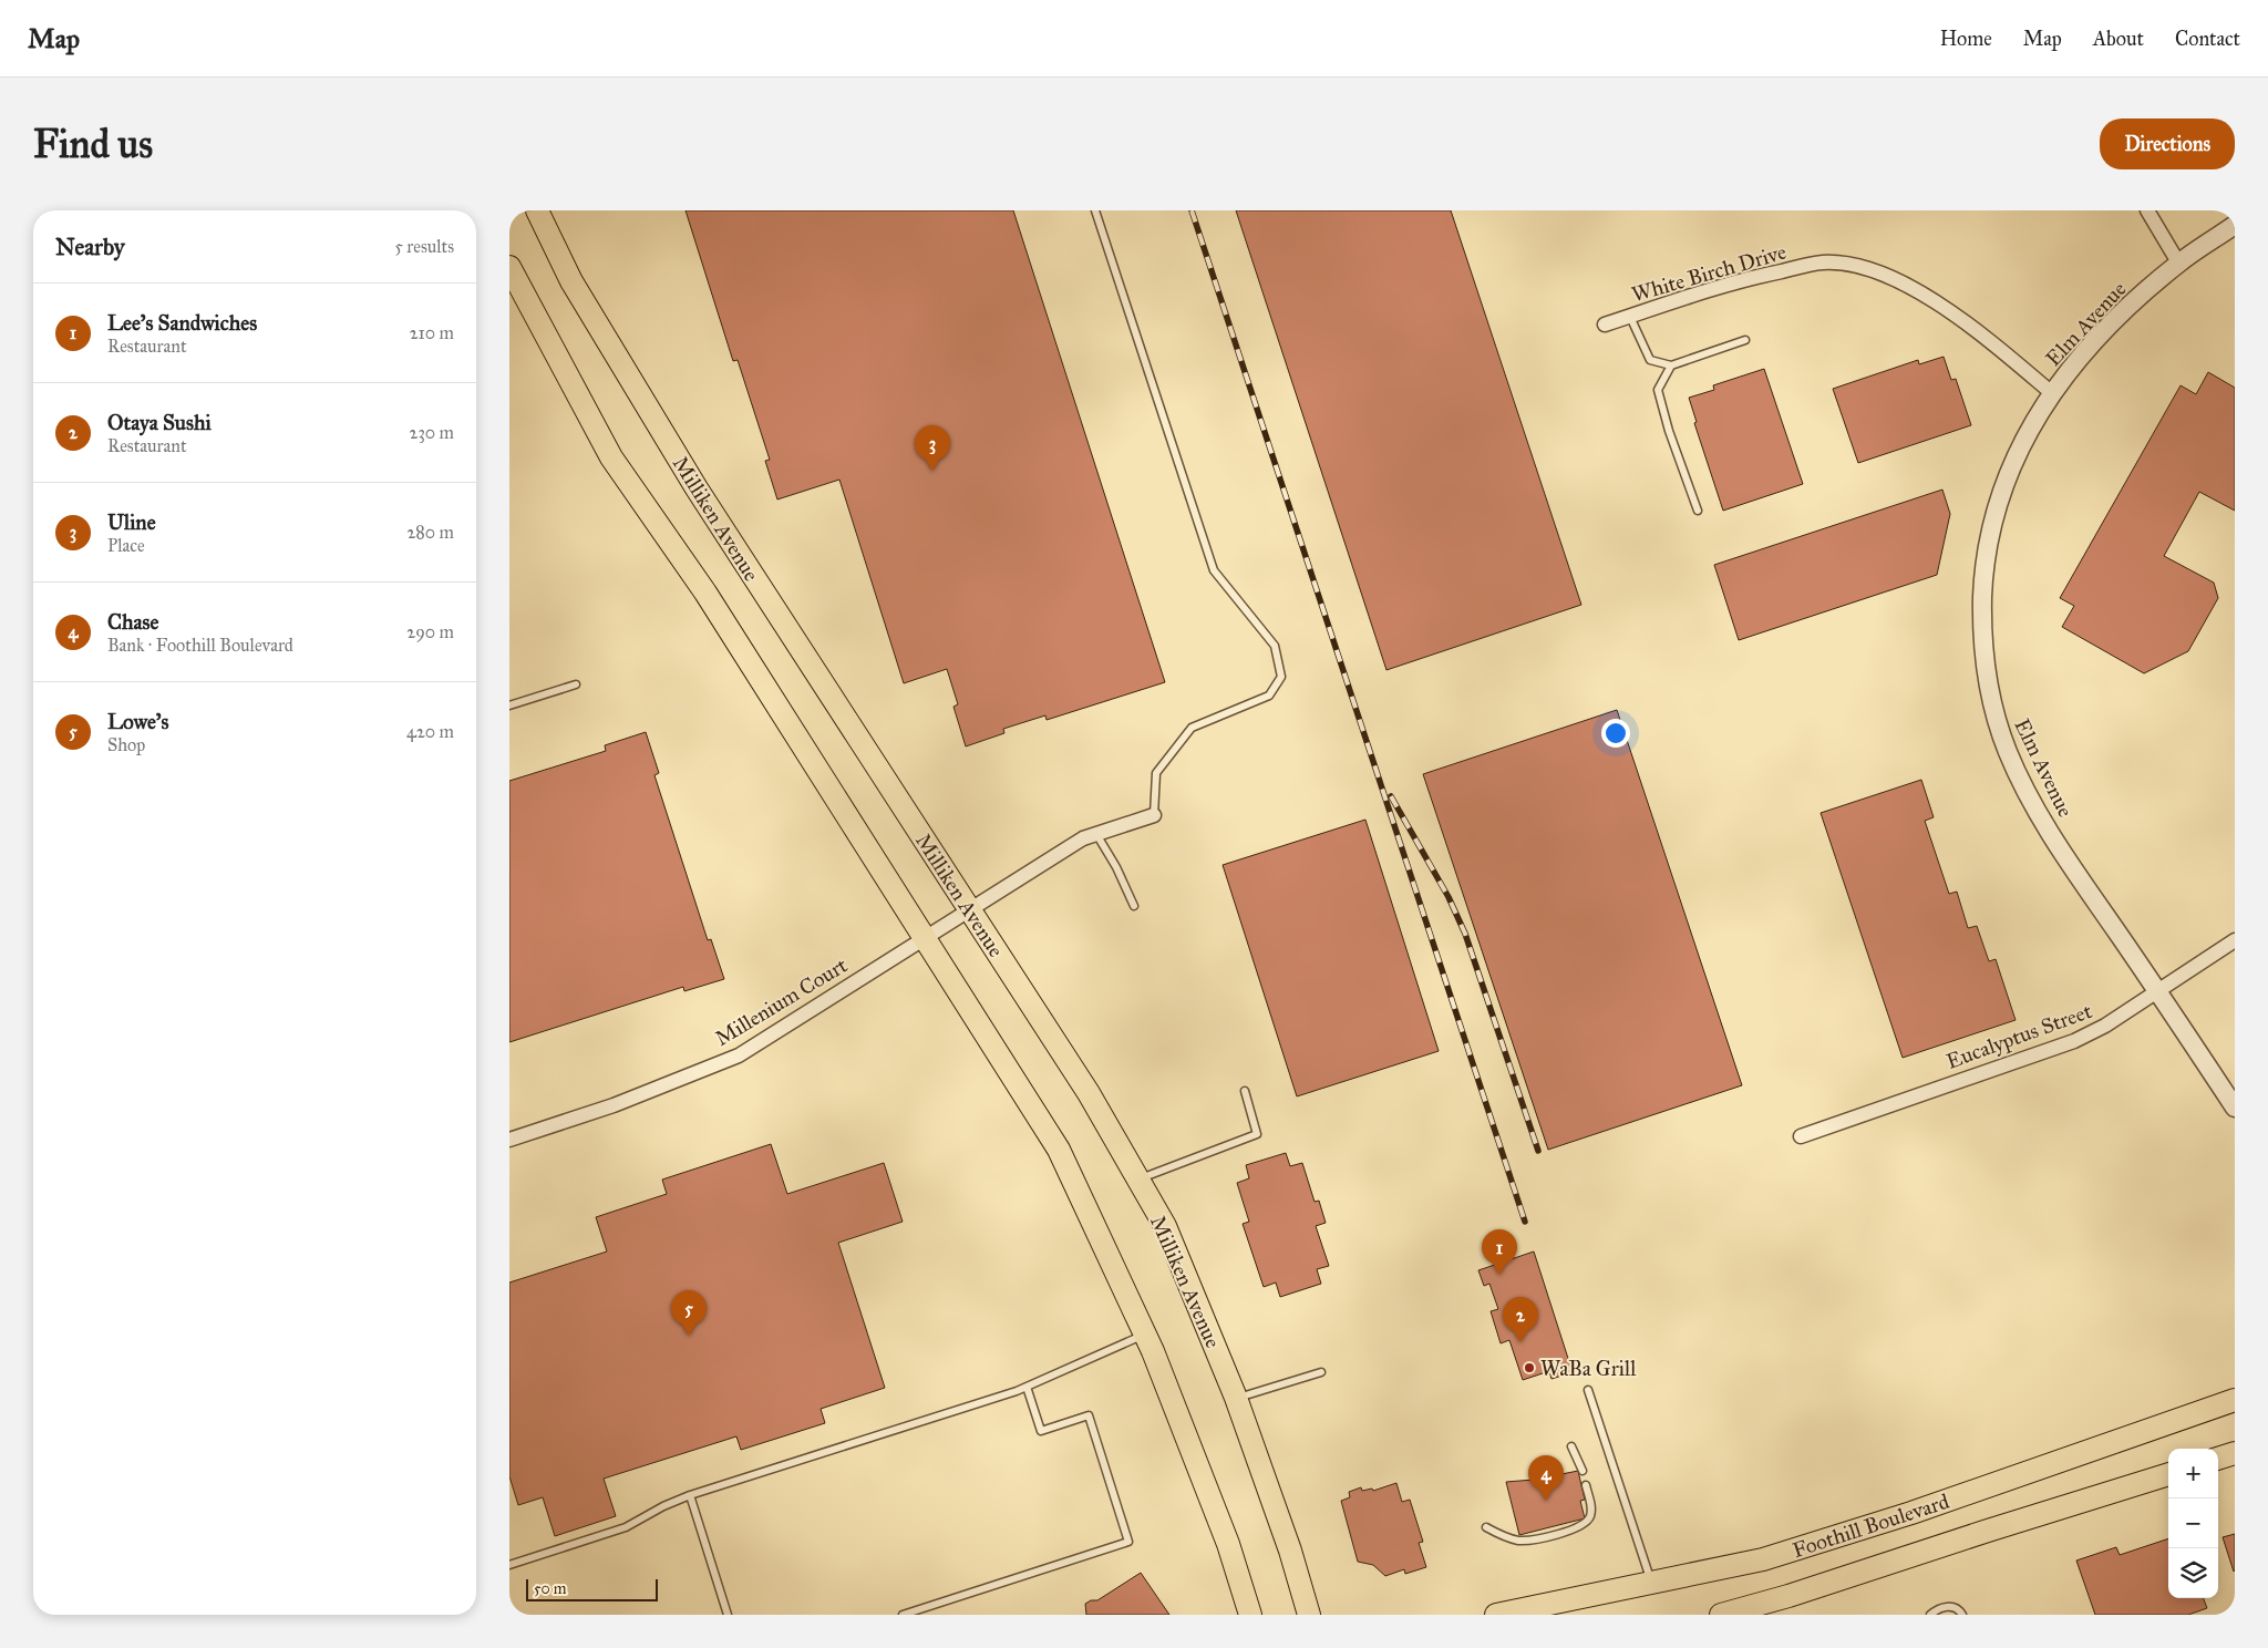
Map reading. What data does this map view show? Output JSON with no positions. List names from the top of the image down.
{
  "streets": {
    "main road": ["Milliken Avenue", "Foothill Boulevard"],
    "street": [
      "White Birch Drive",
      "Elm Avenue",
      "Millenium Court",
      "Eucalyptus Street"
    ]
  },
  "crossings": [
    ["White Birch Drive", "Elm Avenue"],
    ["Elm Avenue", "Eucalyptus Street"],
    ["Milliken Avenue", "Millenium Court"]
  ],
  "places": ["WaBa Grill"],
  "scale_bar": "50 m",
  "page": {
    "header": "Map",
    "nav": [
      "Home",
      "Map",
      "About",
      "Contact"
    ],
    "buttons": "Directions",
    "title": "Find us",
    "heading": ["Nearby", "5 results"],
    "list": [
      {
        "mark": "1",
        "name": "Lee's Sandwiches",
        "note": "Restaurant",
        "value": "210 m"
      },
      {
        "mark": "2",
        "name": "Otaya Sushi",
        "note": "Restaurant",
        "value": "230 m"
      },
      {
        "mark": "3",
        "name": "Uline",
        "note": "Place",
        "value": "280 m"
      },
      {
        "mark": "4",
        "name": "Chase",
        "note": "Bank · Foothill Boulevard",
        "value": "290 m"
      },
      {
        "mark": "5",
        "name": "Lowe's",
        "note": "Shop",
        "value": "420 m"
      }
    ],
    "pins": [
      "3",
      "1",
      "5",
      "2",
      "4"
    ],
    "map_buttons": ["+", "−"],
    "scale": "50 m"
  }
}
